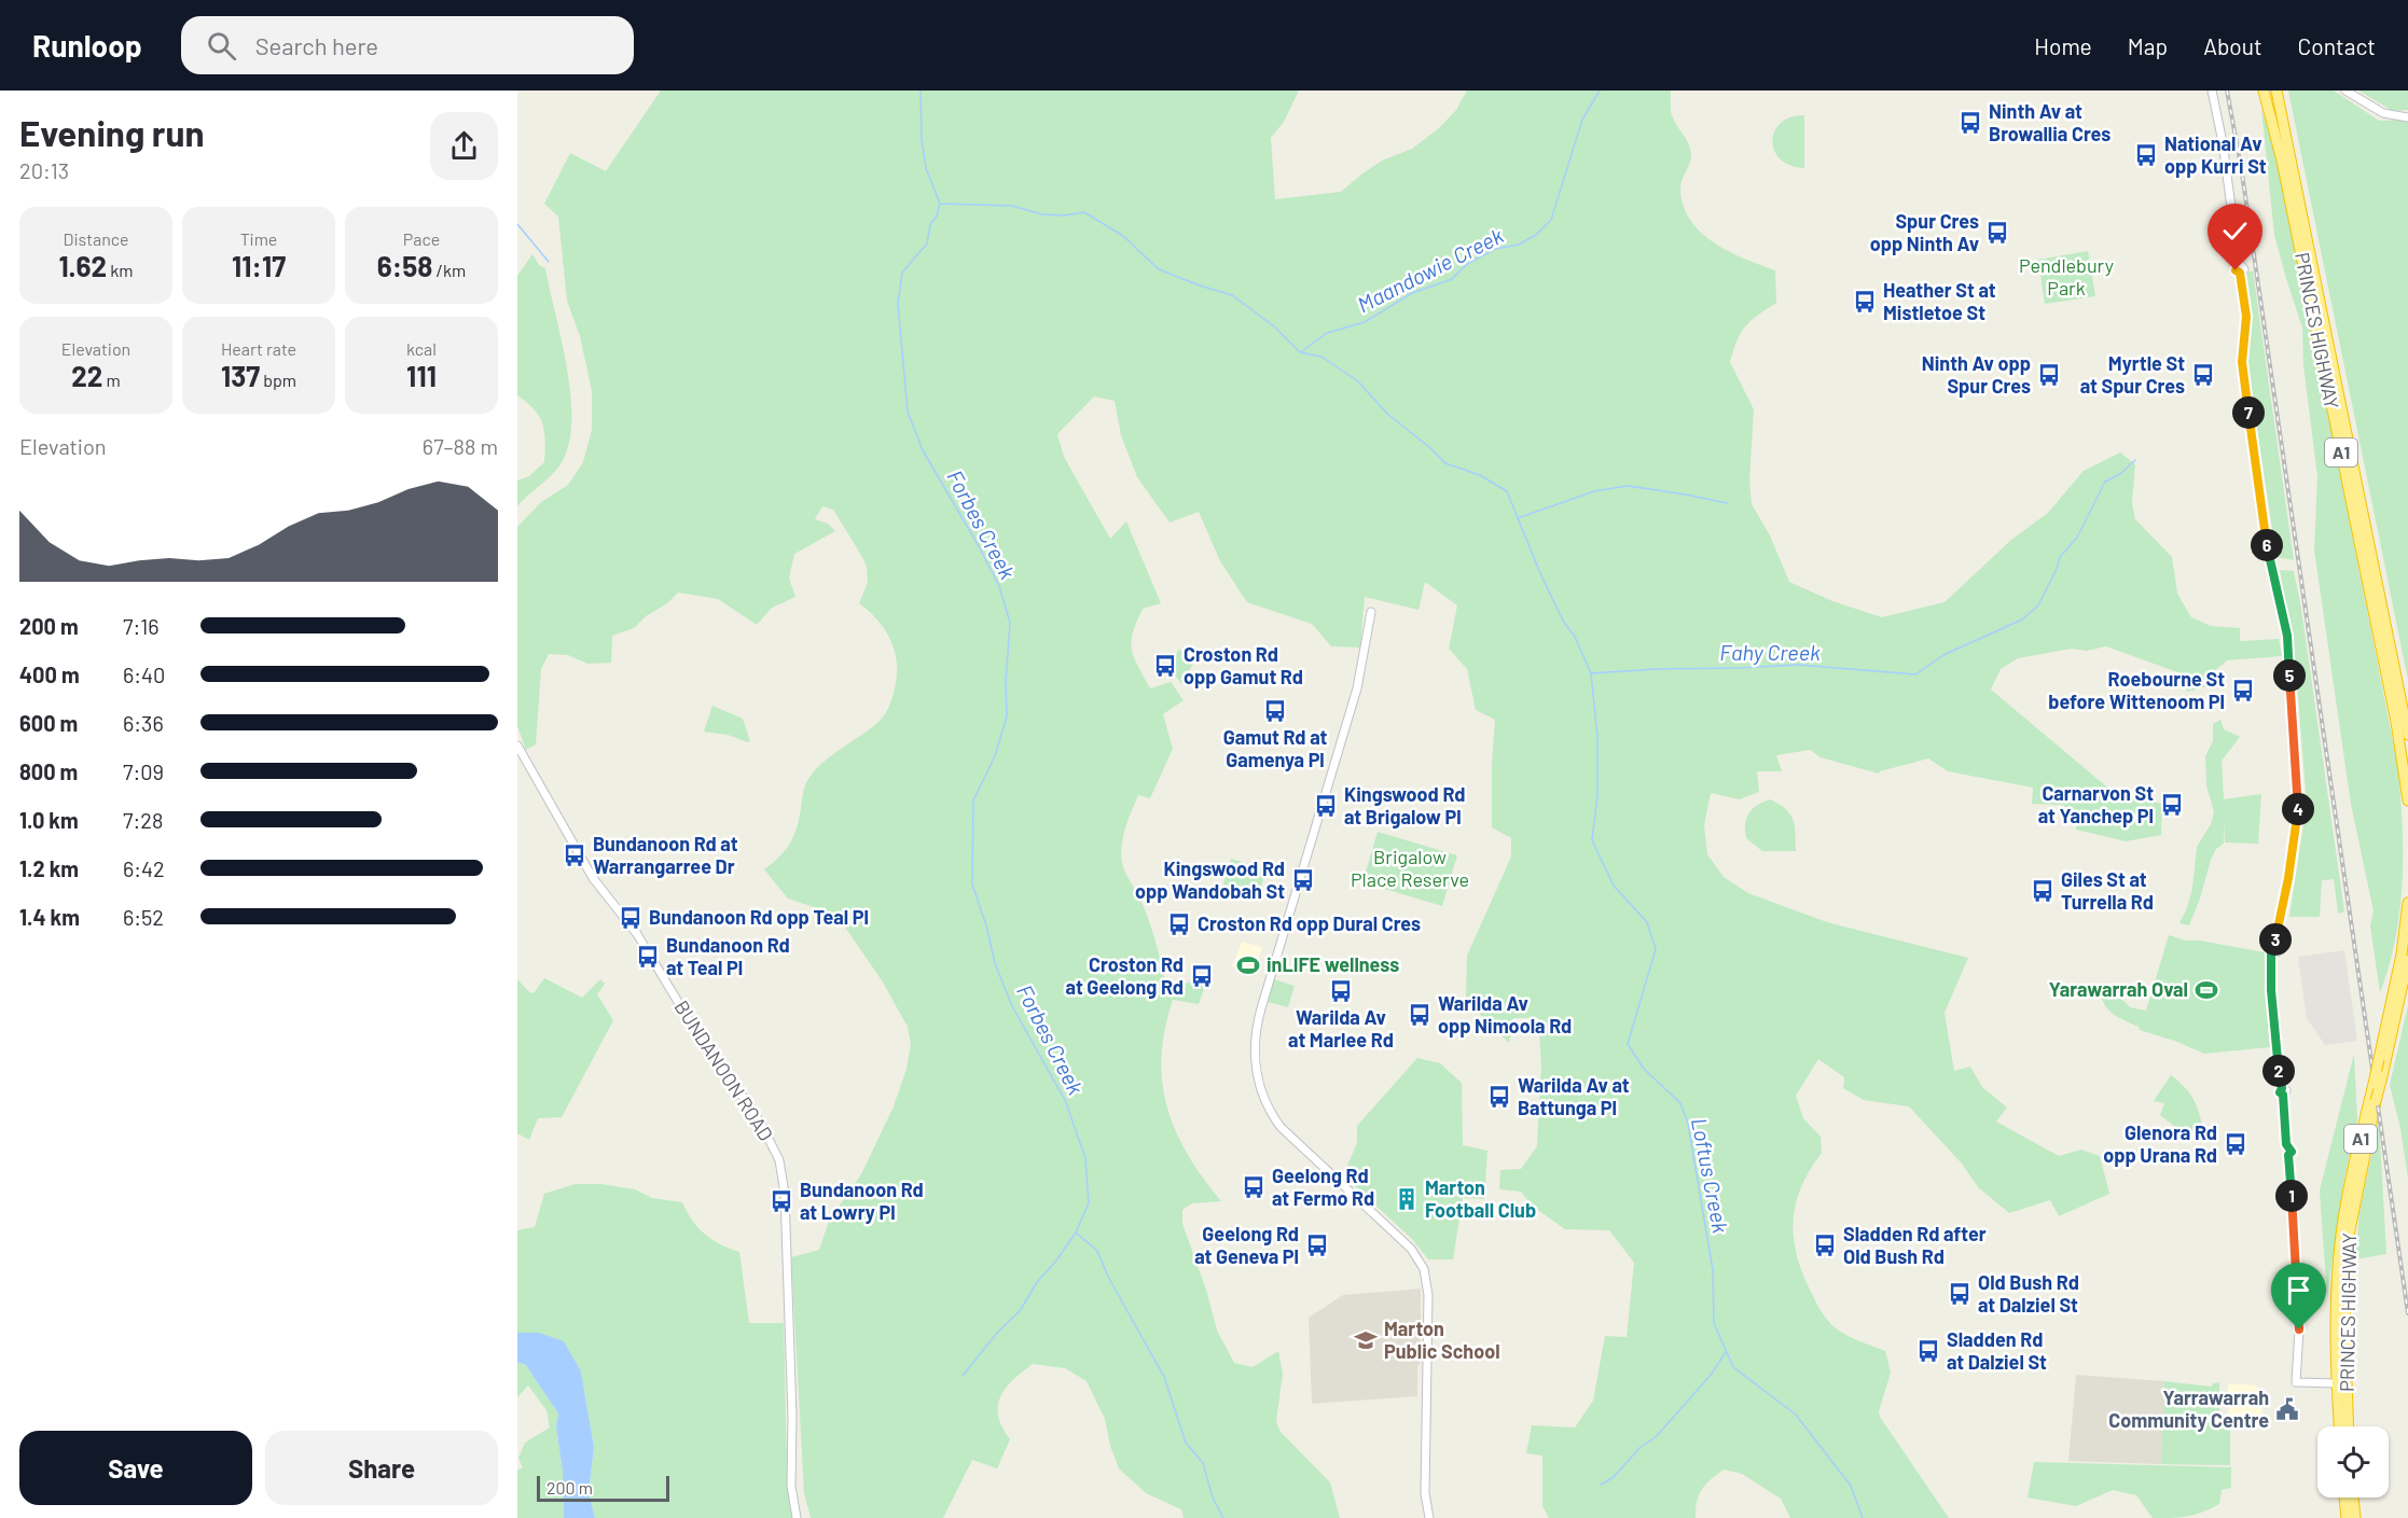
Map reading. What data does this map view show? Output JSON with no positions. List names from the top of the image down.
{
  "streets": {
    "highway": ["PRINCES HIGHWAY", "A1"],
    "street": ["BUNDANOON ROAD"]
  },
  "water": [
    "Maandowie Creek",
    "Forbes Creek",
    "Fahy Creek",
    "Loftus Creek"
  ],
  "parks": ["Pendlebury Park", "Brigalow Place Reserve"],
  "places": {
    "bus stop": [
      "Ninth Av at Browallia Cres",
      "National Av opp Kurri St",
      "Spur Cres opp Ninth Av",
      "Heather St at Mistletoe St",
      "Ninth Av opp Spur Cres",
      "Myrtle St at Spur Cres",
      "Croston Rd opp Gamut Rd",
      "Roebourne St before Wittenoom Pl",
      "Gamut Rd at Gamenya Pl",
      "Carnarvon St at Yanchep Pl",
      "Kingswood Rd at Brigalow Pl",
      "Bundanoon Rd at Warrangarree Dr",
      "Kingswood Rd opp Wandobah St",
      "Giles St at Turrella Rd",
      "Bundanoon Rd opp Teal Pl",
      "Croston Rd opp Dural Cres",
      "Bundanoon Rd at Teal Pl",
      "Croston Rd at Geelong Rd",
      "Warilda Av at Marlee Rd",
      "Warilda Av opp Nimoola Rd",
      "Warilda Av at Battunga Pl",
      "Glenora Rd opp Urana Rd",
      "Geelong Rd at Fermo Rd",
      "Bundanoon Rd at Lowry Pl",
      "Geelong Rd at Geneva Pl",
      "Sladden Rd after Old Bush Rd",
      "Old Bush Rd at Dalziel St",
      "Sladden Rd at Dalziel St"
    ],
    "sports": ["inLIFE wellness", "Yarawarrah Oval"],
    "building": ["Marton Football Club"],
    "school or university": ["Marton Public School"],
    "public building": ["Yarrawarrah Community Centre"]
  },
  "scale_bar": "200 m",
  "page": {
    "header": "Runloop",
    "search": "Search here",
    "nav": [
      "Home",
      "Map",
      "About",
      "Contact"
    ],
    "heading": ["Evening run", "20:13"],
    "stats": [
      ["Distance", "1.62 km"],
      ["Time", "11:17"],
      ["Pace", "6:58 /km"],
      ["Elevation", "22 m"],
      ["Heart rate", "137 bpm"],
      ["kcal", "111"]
    ],
    "pins": [
      "7",
      "6",
      "5",
      "4",
      "3",
      "2",
      "1"
    ],
    "chart": ["Elevation", "67–88 m"],
    "list": [
      {
        "name": "200 m",
        "note": "7:16"
      },
      {
        "name": "400 m",
        "note": "6:40"
      },
      {
        "name": "600 m",
        "note": "6:36"
      },
      {
        "name": "800 m",
        "note": "7:09"
      },
      {
        "name": "1.0 km",
        "note": "7:28"
      },
      {
        "name": "1.2 km",
        "note": "6:42"
      },
      {
        "name": "1.4 km",
        "note": "6:52"
      }
    ],
    "buttons": ["Save", "Share"],
    "scale": "200 m"
  }
}
